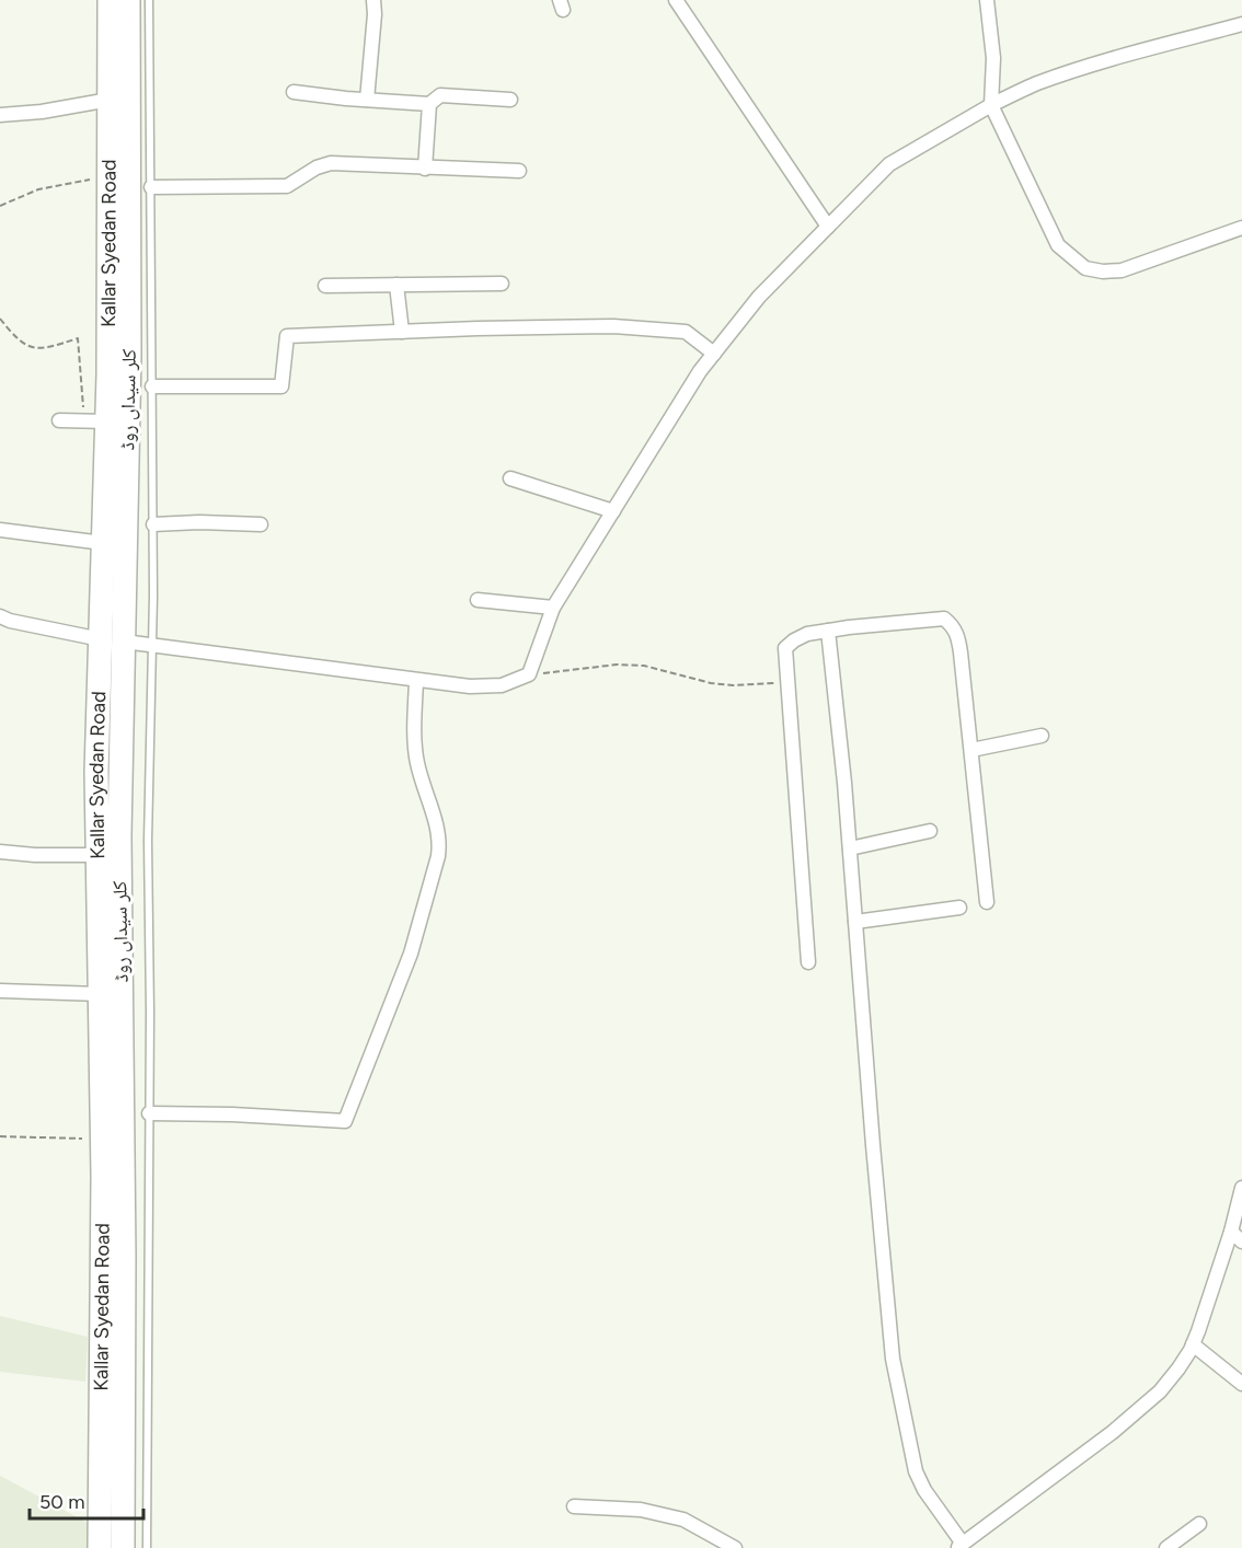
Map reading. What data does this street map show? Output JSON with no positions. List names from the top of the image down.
{
  "streets": {
    "highway": ["Kallar Syedan Road", "کلر سیداں روڈ"]
  },
  "scale_bar": "50 m"
}
